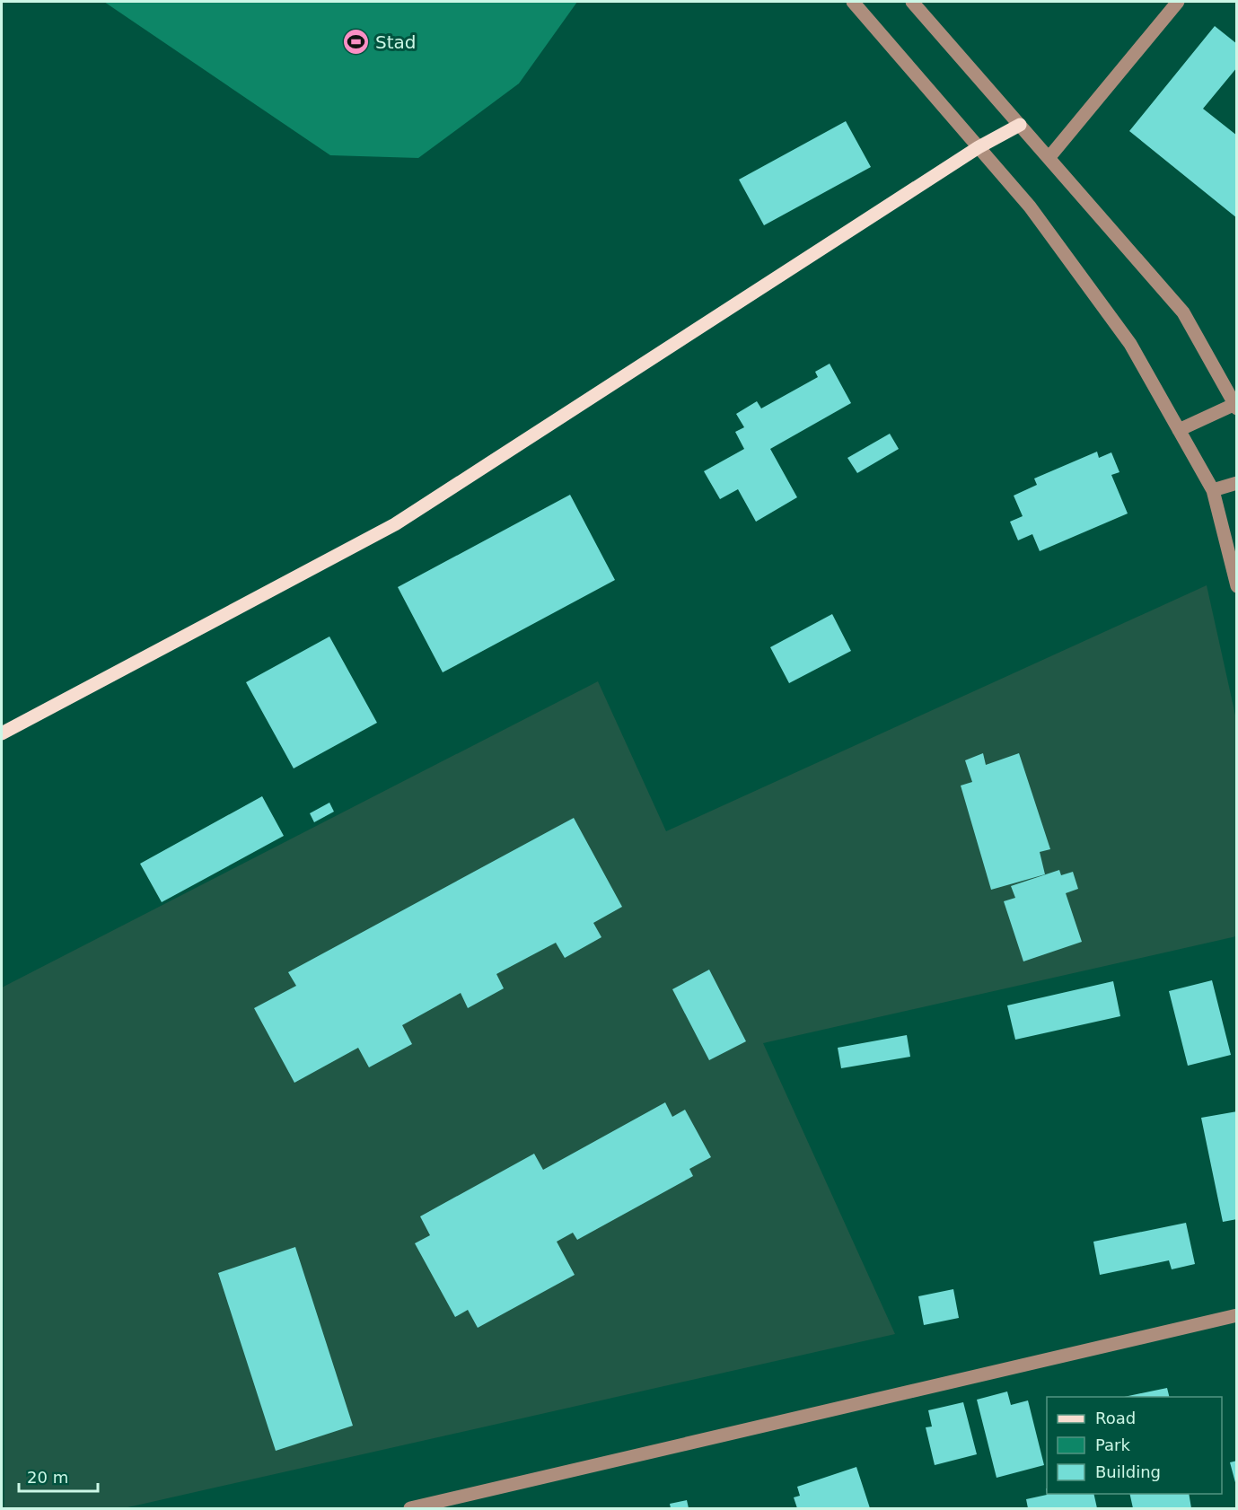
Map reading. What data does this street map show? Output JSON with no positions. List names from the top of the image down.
{
  "places": {
    "sports": ["Stad"]
  },
  "legend": ["Road", "Park", "Building"],
  "scale_bar": "20 m"
}
